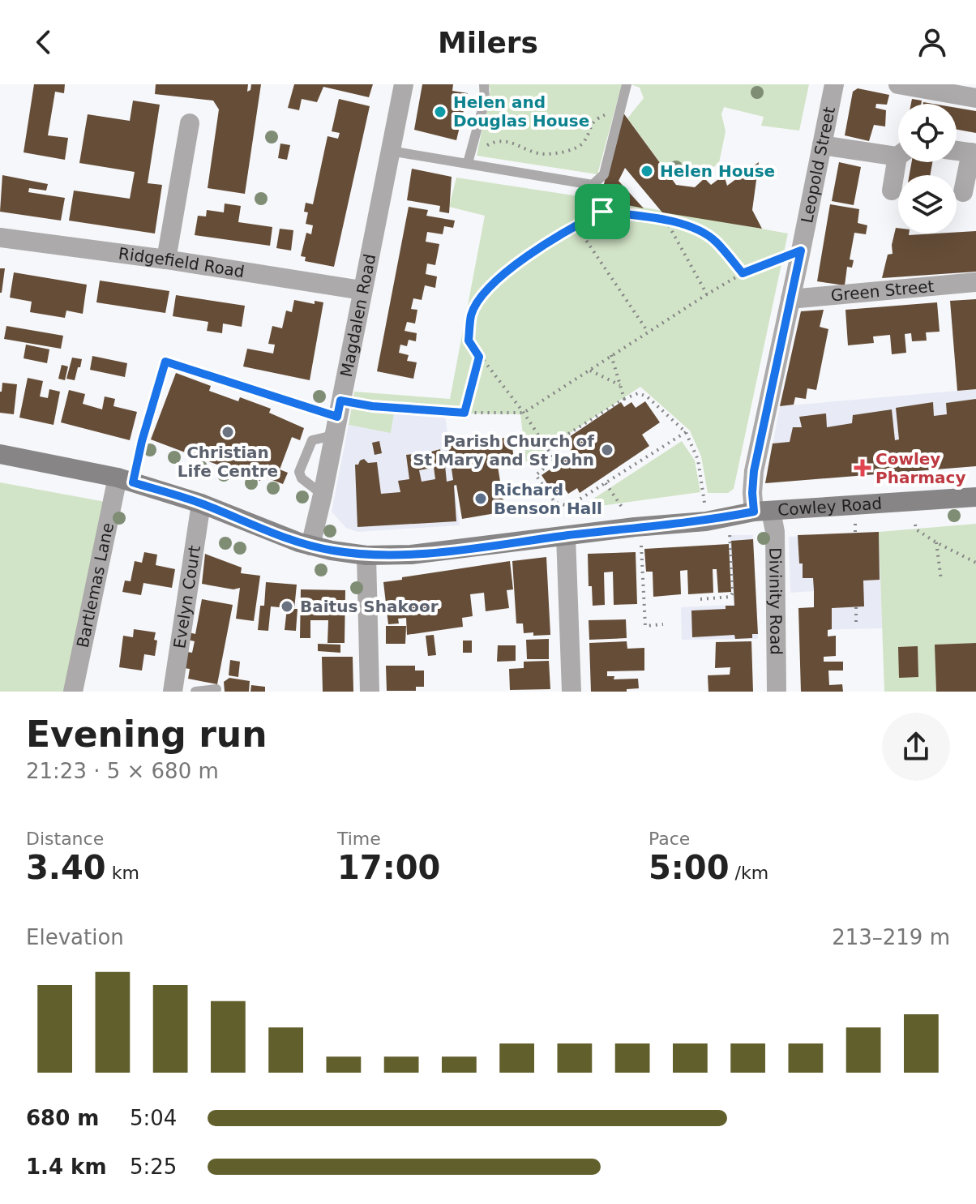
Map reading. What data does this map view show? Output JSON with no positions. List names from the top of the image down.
{
  "streets": {
    "main road": ["Cowley Road"],
    "street": [
      "Leopold Street",
      "Ridgefield Road",
      "Green Street",
      "Magdalen Road",
      "Bartlemas Lane",
      "Evelyn Court",
      "Divinity Road"
    ]
  },
  "crossings": [
    ["Leopold Street", "Green Street"],
    ["Leopold Street", "Cowley Road"],
    ["Leopold Street", "Divinity Road"],
    ["Ridgefield Road", "Magdalen Road"],
    ["Magdalen Road", "Cowley Road"],
    ["Cowley Road", "Bartlemas Lane"],
    ["Cowley Road", "Evelyn Court"],
    ["Cowley Road", "Divinity Road"]
  ],
  "places": {
    "other": [
      "Helen and Douglas House",
      "Helen House",
      "Christian Life Centre",
      "Parish Church of St Mary and St John",
      "Richard Benson Hall",
      "Baitus Shakoor"
    ],
    "health": ["Cowley Pharmacy"]
  },
  "page": {
    "header": "Milers",
    "heading": ["Evening run", "21:23 · 5 × 680 m"],
    "stats": [
      ["Distance", "3.40 km"],
      ["Time", "17:00"],
      ["Pace", "5:00 /km"]
    ],
    "chart": ["Elevation", "213–219 m"],
    "list": [
      {
        "name": "680 m",
        "note": "5:04"
      },
      {
        "name": "1.4 km",
        "note": "5:25"
      }
    ]
  }
}
